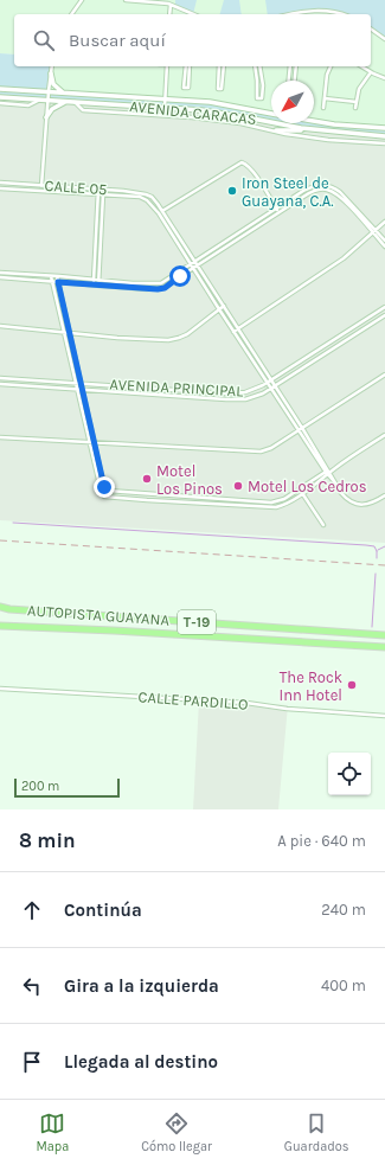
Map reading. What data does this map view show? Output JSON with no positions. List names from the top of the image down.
{
  "streets": {
    "highway": ["AUTOPISTA GUAYANA", "T-19"],
    "street": [
      "AVENIDA CARACAS",
      "CALLE 05",
      "AVENIDA PRINCIPAL",
      "CALLE PARDILLO"
    ]
  },
  "places": [
    "Iron Steel de Guayana, C.A.",
    "Motel Los Pinos",
    "Motel Los Cedros",
    "The Rock Inn Hotel"
  ],
  "scale_bar": "200 m",
  "north": "bottom left",
  "page": {
    "search": "Buscar aquí",
    "scale": "200 m",
    "heading": ["8 min", "A pie · 640 m"],
    "list": [
      ["Continúa", "240 m"],
      ["Gira a la izquierda", "400 m"],
      "Llegada al destino"
    ],
    "nav": ["Mapa", "Cómo llegar", "Guardados"]
  }
}
